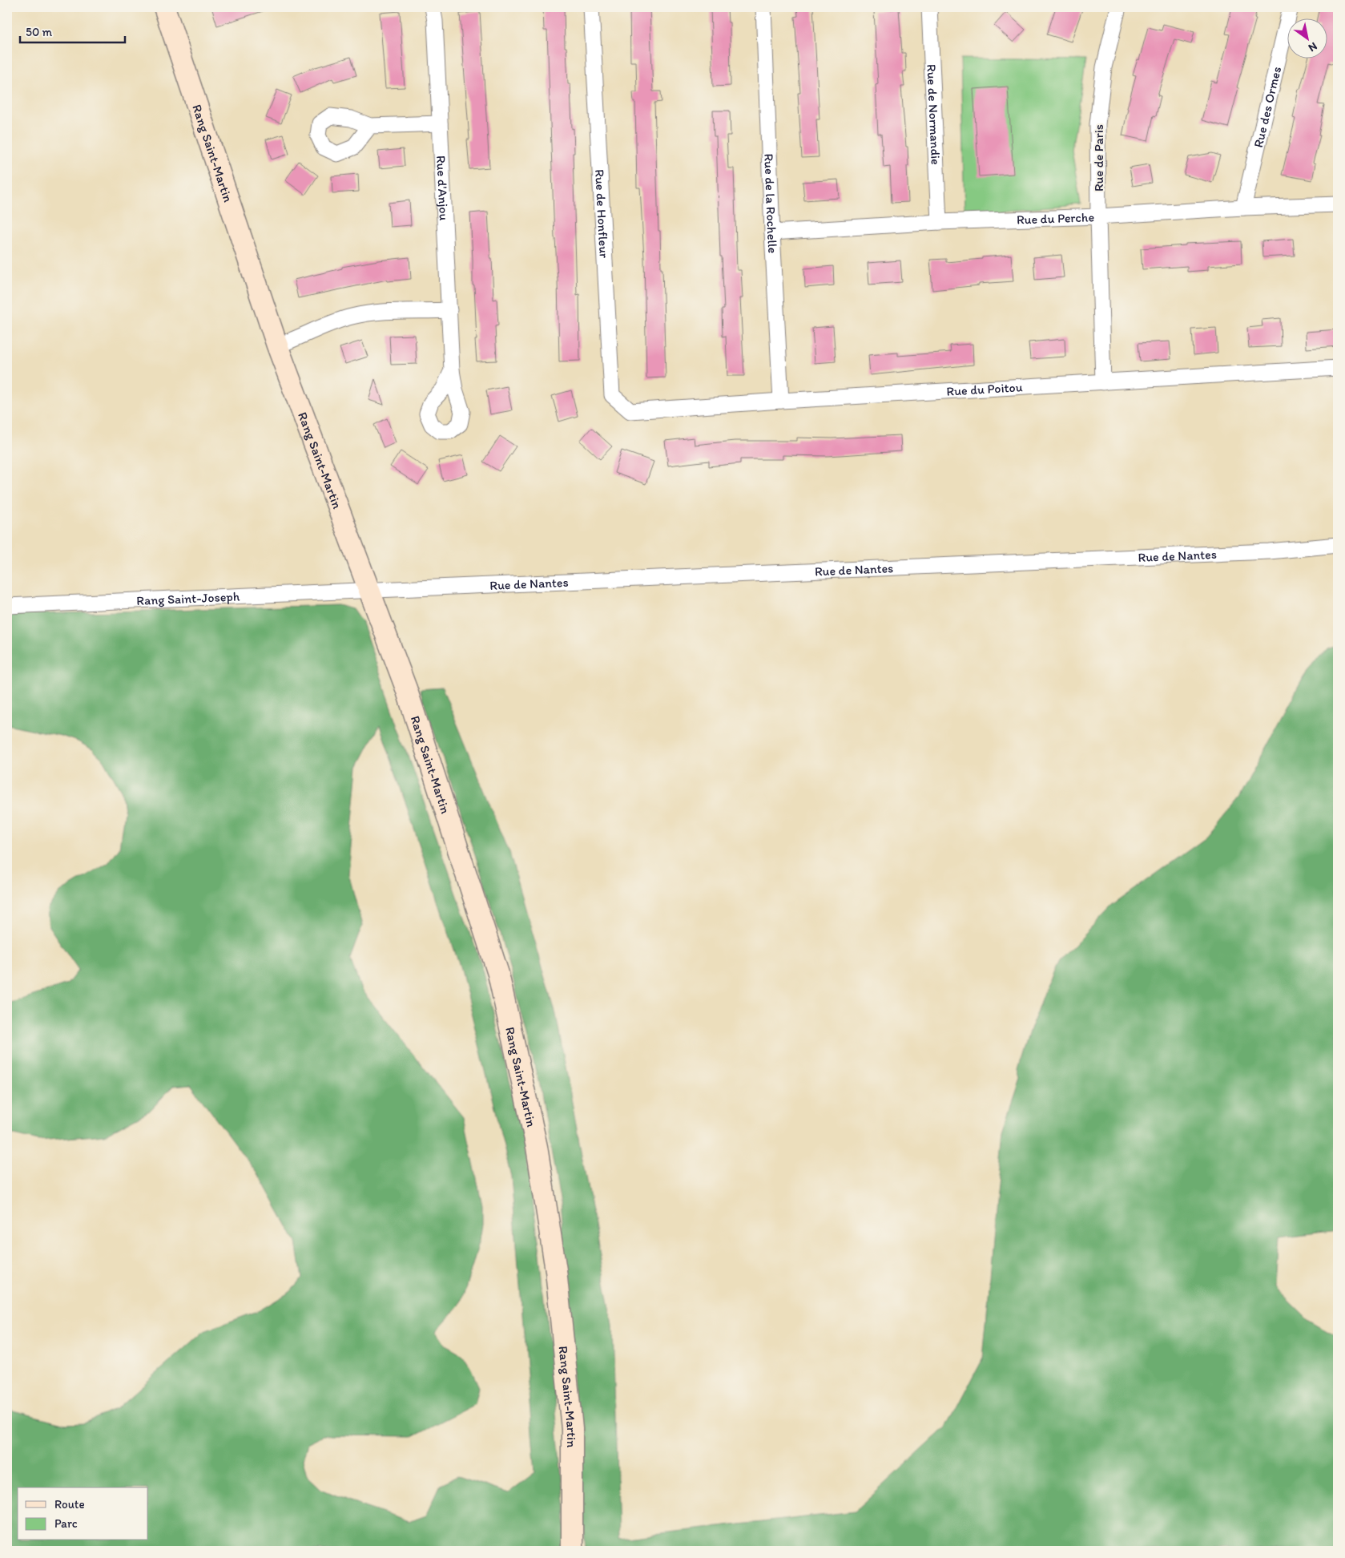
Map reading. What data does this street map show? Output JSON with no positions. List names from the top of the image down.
{
  "streets": {
    "street": [
      "Rue des Ormes",
      "Rue de Normandie",
      "Rang Saint-Martin",
      "Rue de Paris",
      "Rue d'Anjou",
      "Rue de la Rochelle",
      "Rue de Honfleur",
      "Rue du Perche",
      "Rue du Poitou",
      "Rue de Nantes",
      "Rang Saint-Joseph"
    ]
  },
  "crossings": [
    ["Rue des Ormes", "Rue du Perche"],
    ["Rue de Normandie", "Rue du Perche"],
    ["Rang Saint-Martin", "Rue de Nantes"],
    ["Rang Saint-Martin", "Rang Saint-Joseph"],
    ["Rue de Paris", "Rue du Perche"],
    ["Rue de Paris", "Rue du Poitou"],
    ["Rue de la Rochelle", "Rue du Perche"],
    ["Rue de la Rochelle", "Rue du Poitou"],
    ["Rue de Honfleur", "Rue du Poitou"],
    ["Rue de Nantes", "Rang Saint-Joseph"]
  ],
  "legend": ["Route", "Parc"],
  "scale_bar": "50 m",
  "north": "bottom right"
}
